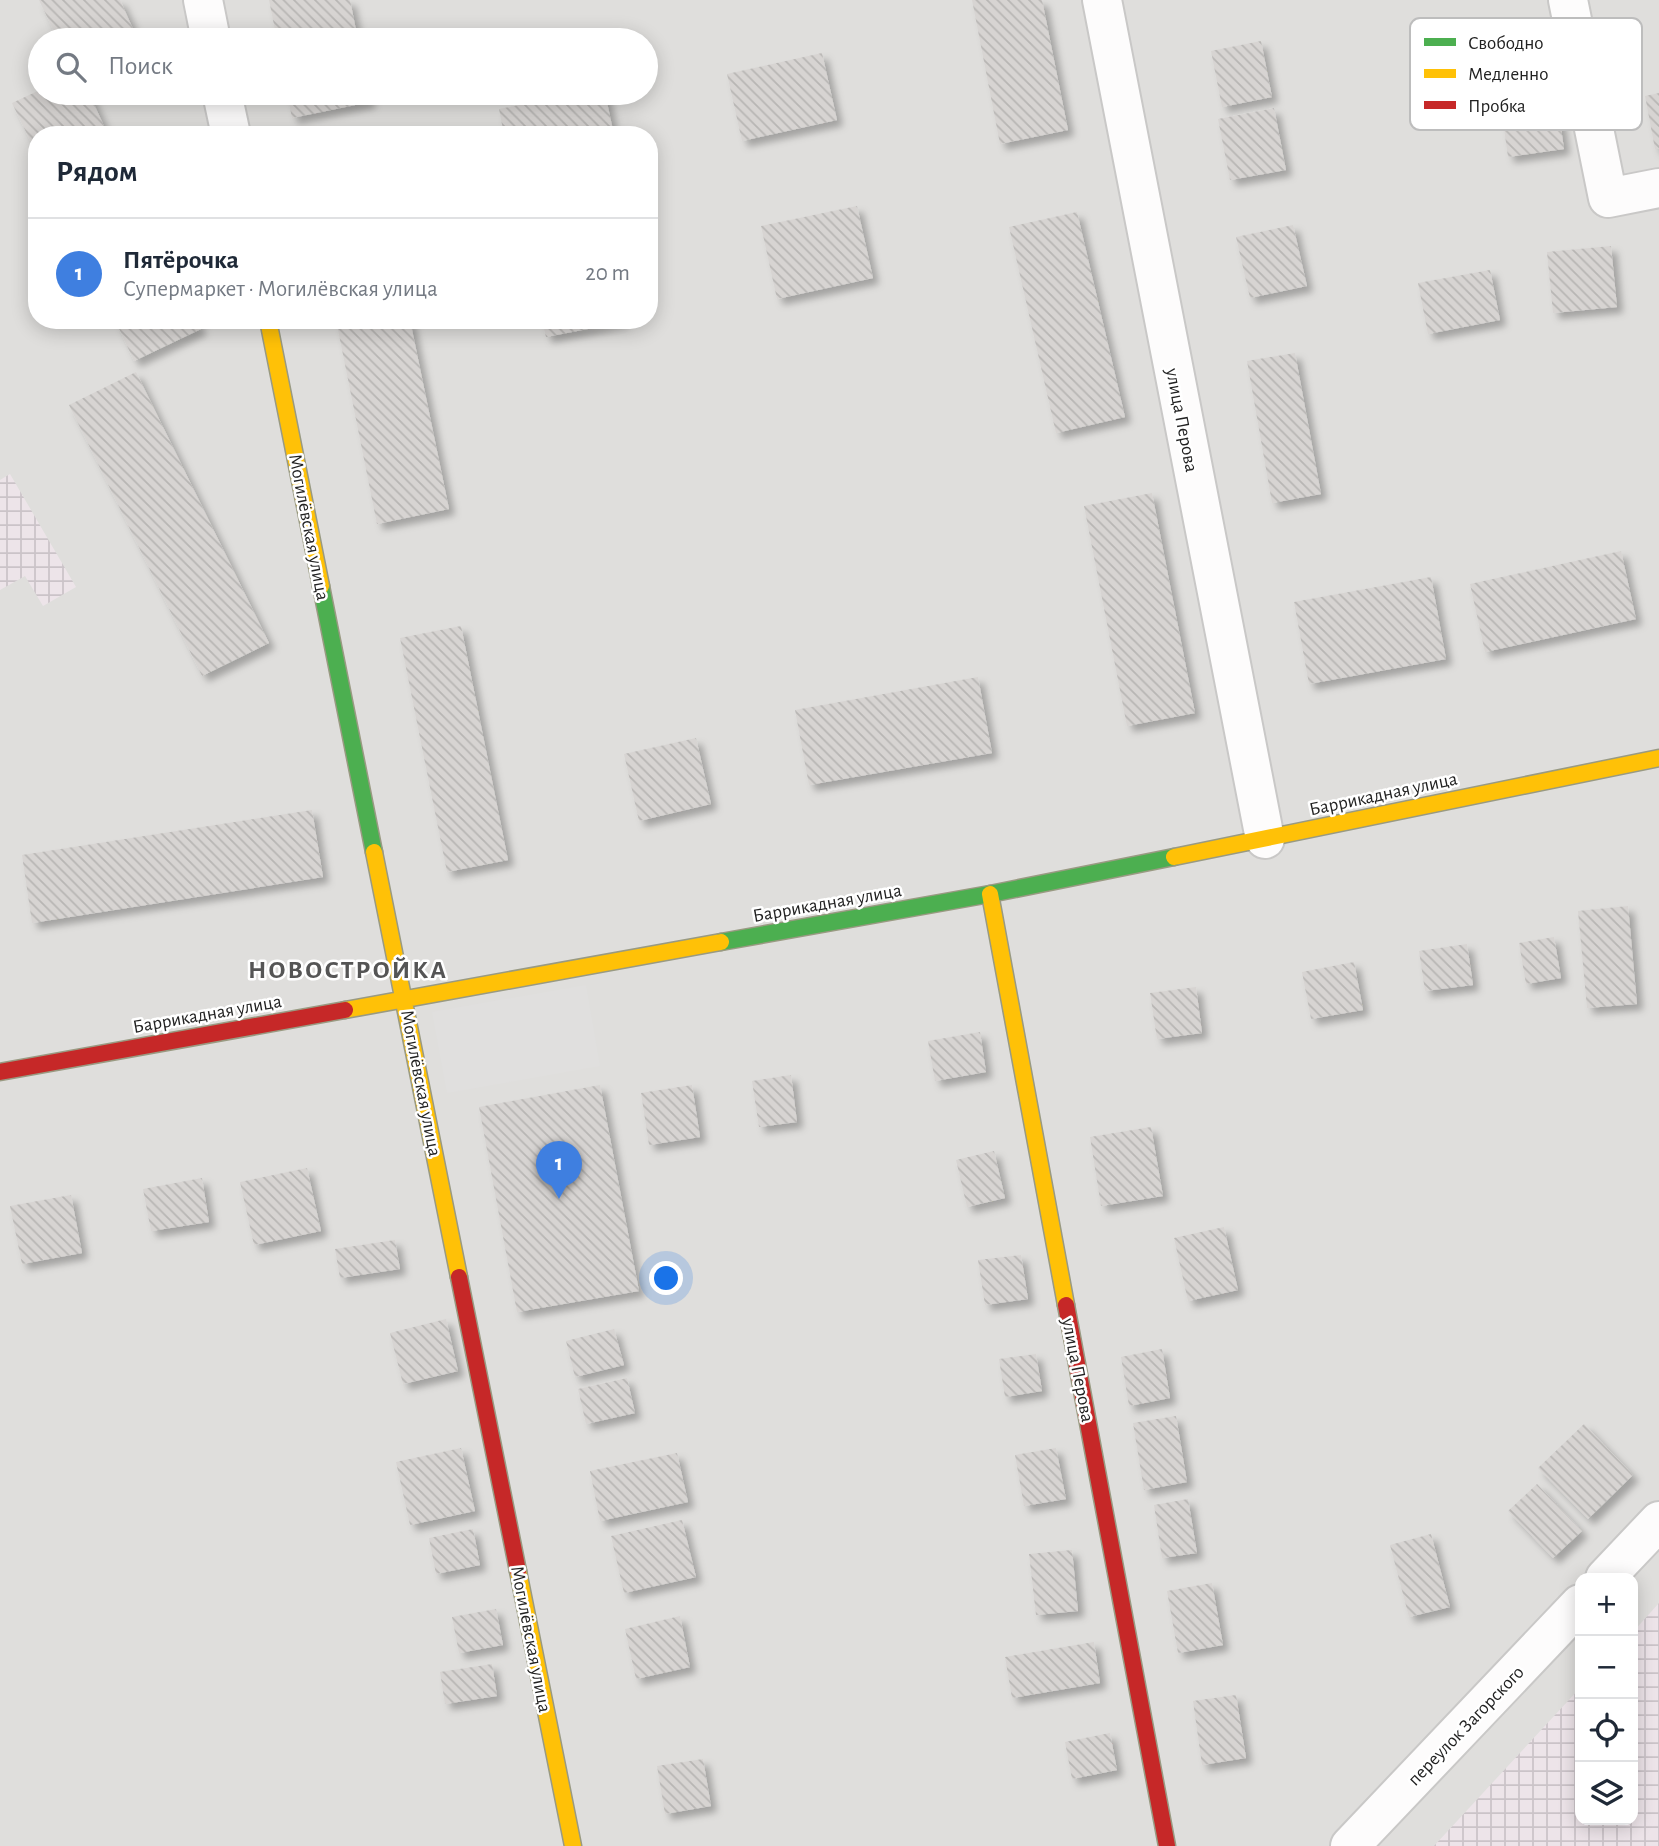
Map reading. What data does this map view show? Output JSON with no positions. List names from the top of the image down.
{
  "streets": {
    "street": [
      "улица Перова",
      "Могилёвская улица",
      "Баррикадная улица",
      "переулок Загорского"
    ]
  },
  "crossings": [
    ["улица Перова", "Баррикадная улица"],
    ["Могилёвская улица", "Баррикадная улица"]
  ],
  "districts": ["НОВОСТРОЙКА"],
  "legend": ["Свободно", "Медленно", "Пробка"],
  "page": {
    "search": "Поиск",
    "heading": "Рядом",
    "list": [
      {
        "mark": "1",
        "name": "Пятёрочка",
        "note": "Супермаркет · Могилёвская улица",
        "value": "20 m"
      }
    ],
    "pins": "1",
    "map_buttons": ["+", "−"]
  }
}
